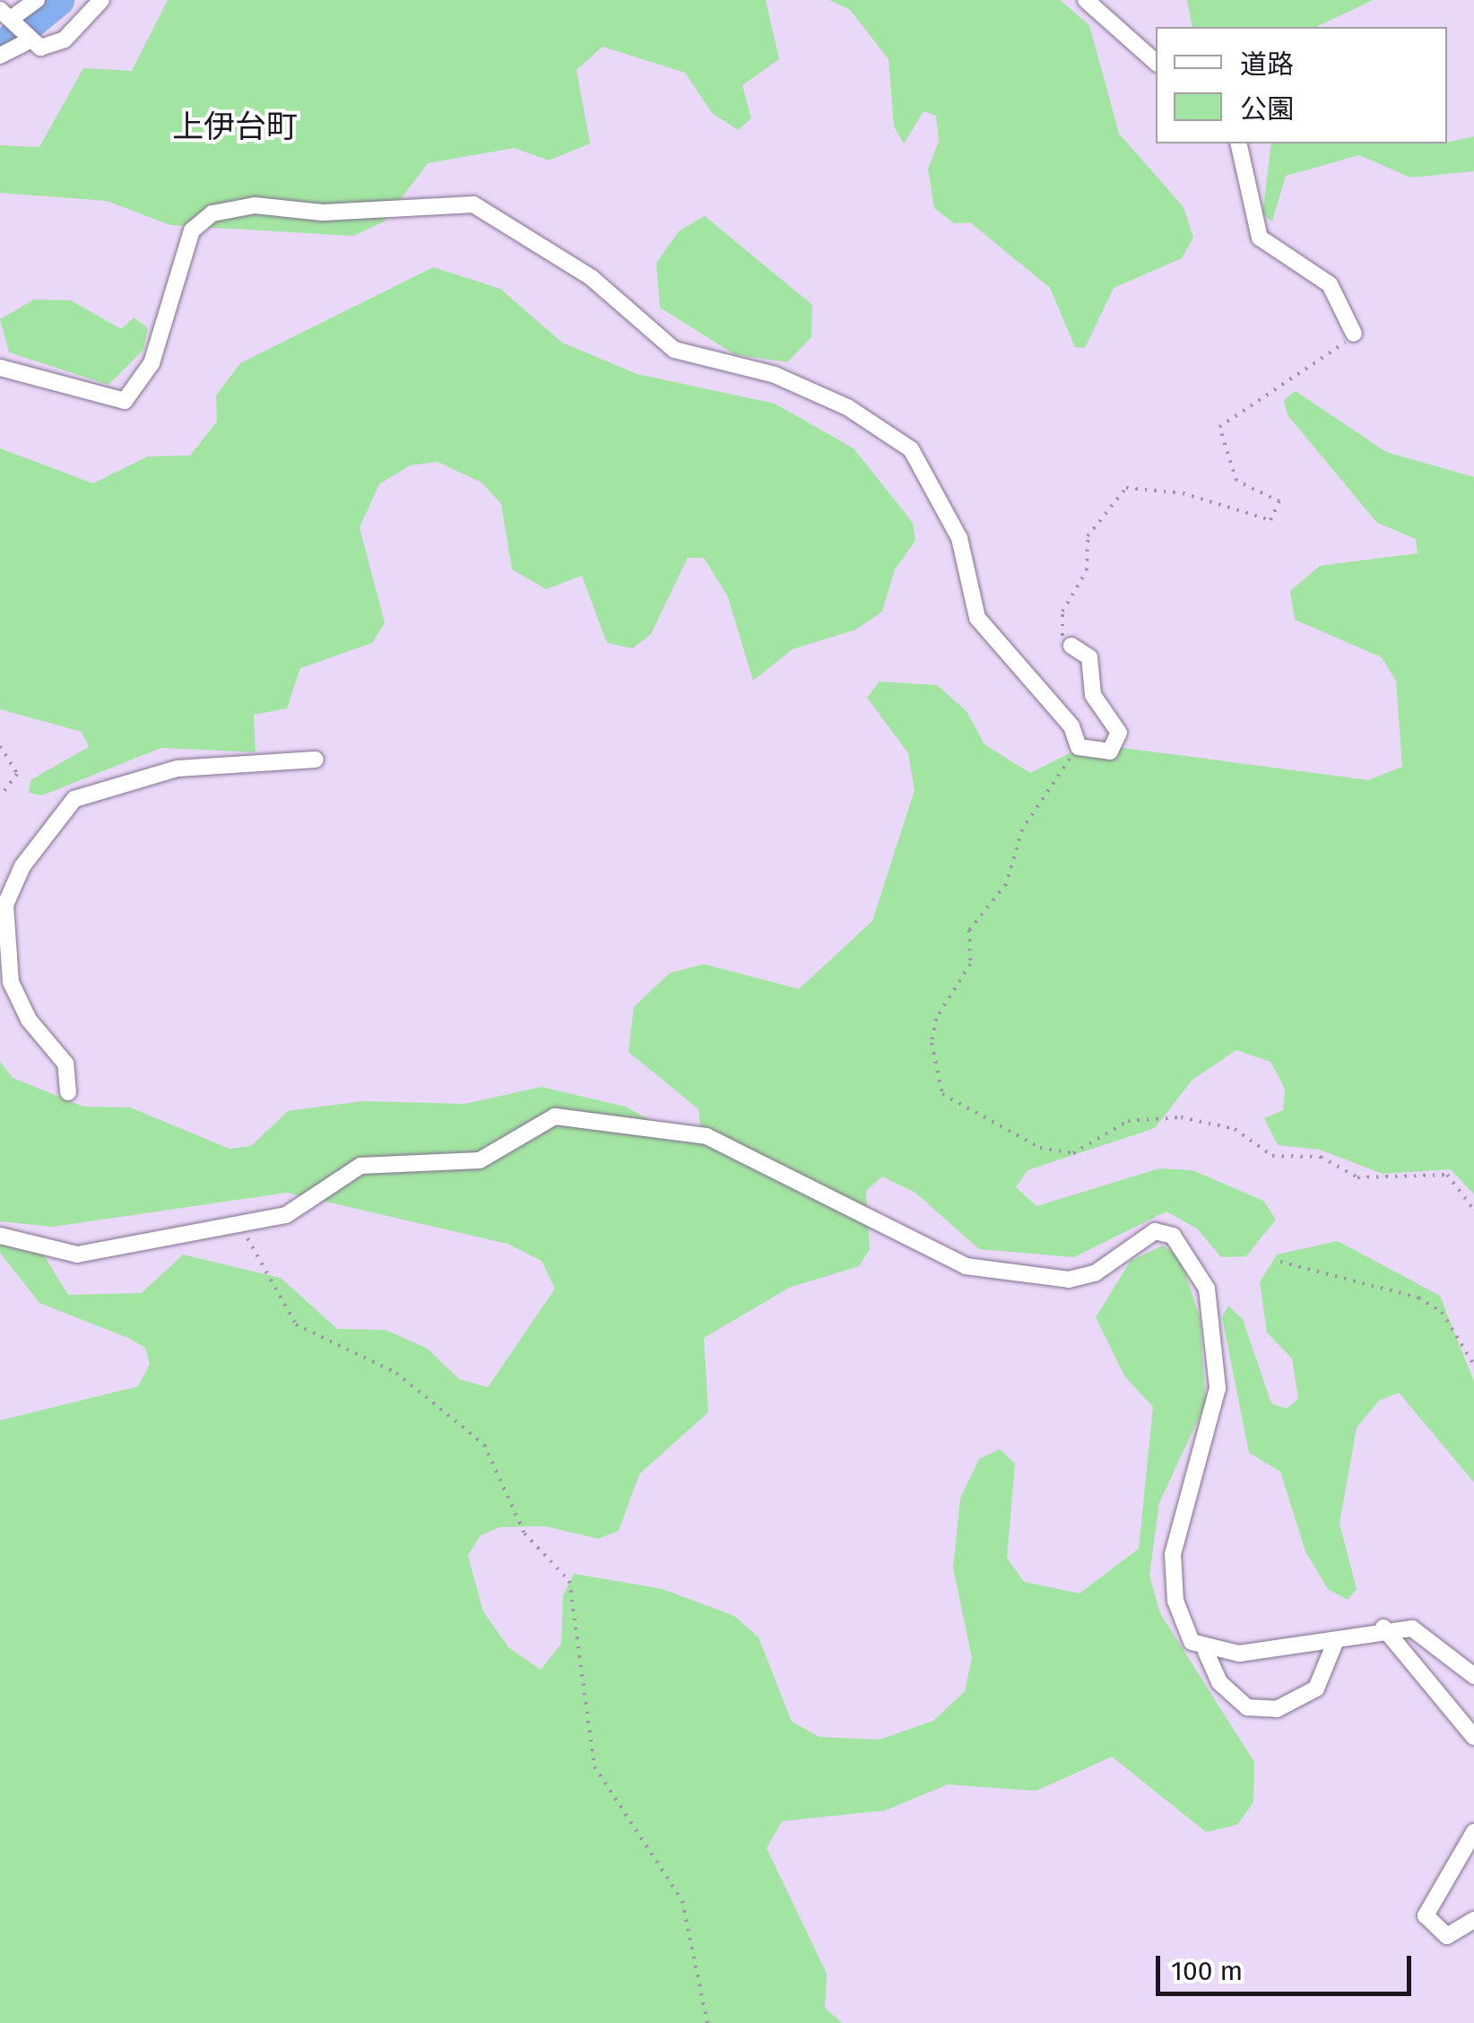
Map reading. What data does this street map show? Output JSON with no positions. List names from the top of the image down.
{
  "districts": ["上伊台町"],
  "legend": ["道路", "公園"],
  "scale_bar": "100 m"
}
